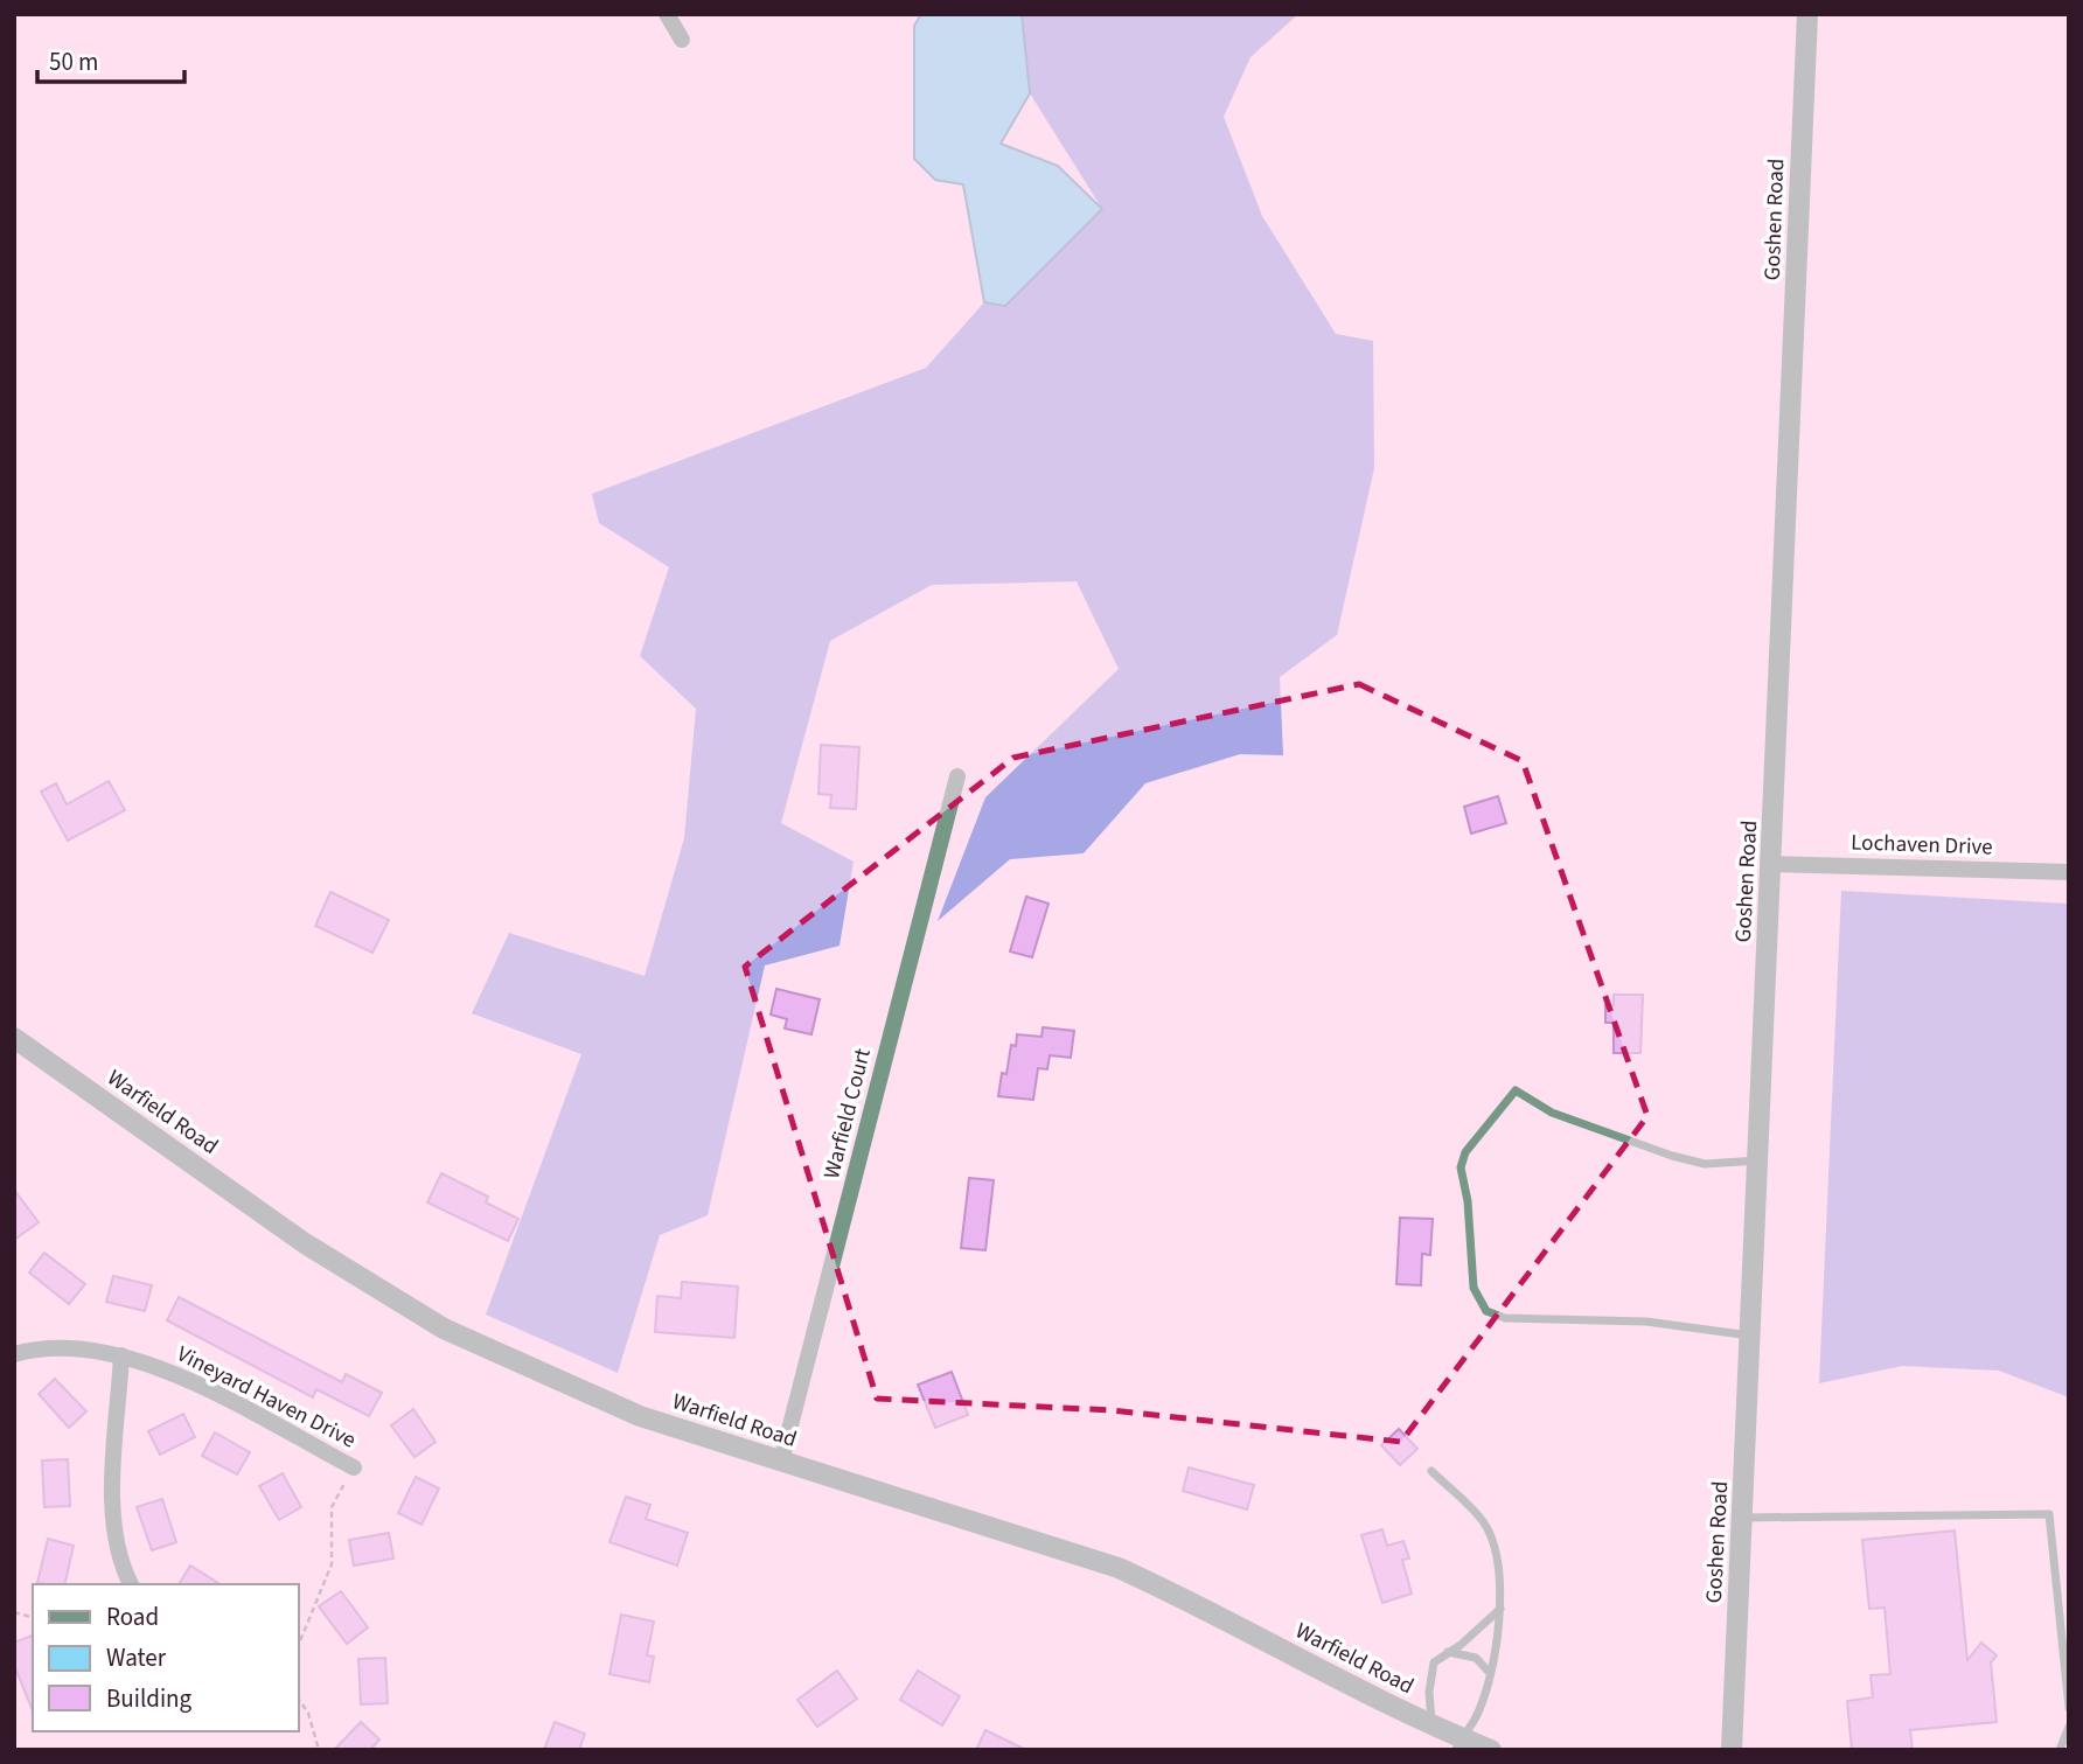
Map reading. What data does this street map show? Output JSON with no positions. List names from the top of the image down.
{
  "streets": {
    "street": [
      "Goshen Road",
      "Lochaven Drive",
      "Warfield Road",
      "Warfield Court",
      "Vineyard Haven Drive"
    ]
  },
  "crossings": [
    ["Goshen Road", "Lochaven Drive"],
    ["Warfield Road", "Warfield Court"]
  ],
  "legend": ["Road", "Water", "Building"],
  "scale_bar": "50 m"
}
